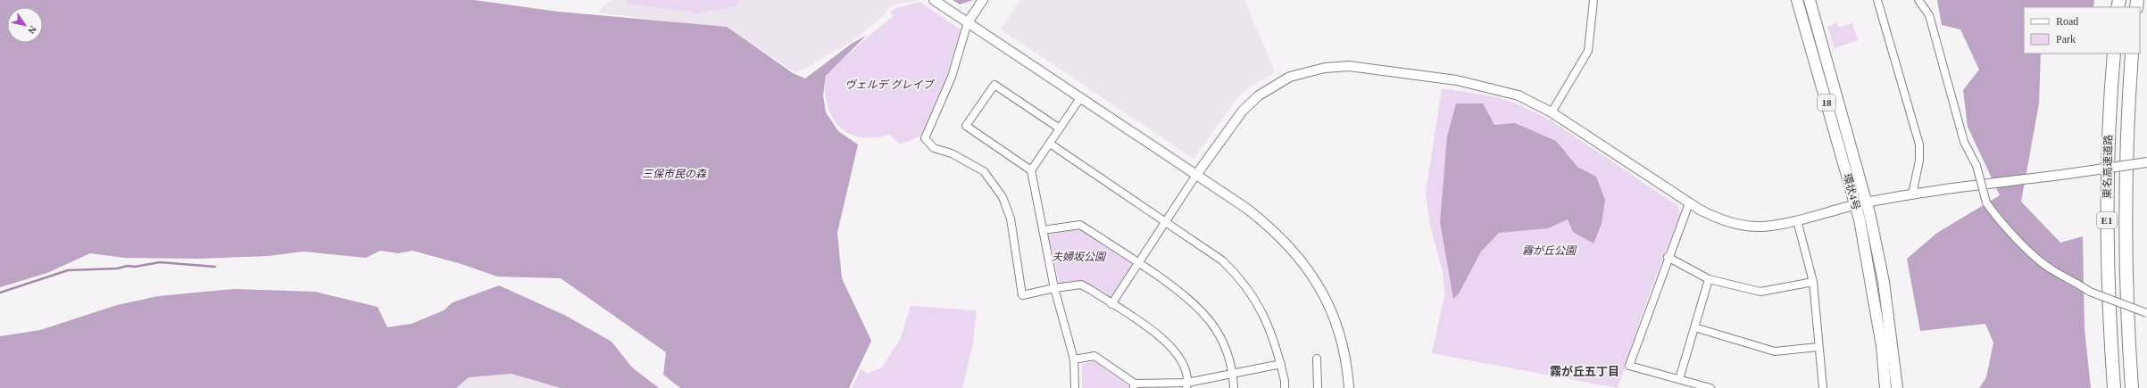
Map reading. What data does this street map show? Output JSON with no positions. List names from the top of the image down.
{
  "streets": {
    "highway": ["東名高速道路", "E1"],
    "main road": ["18", "環状4号"]
  },
  "districts": ["霧が丘五丁目"],
  "parks": [
    "ヴェルデ グレイブ",
    "三保市民の森",
    "霧が丘公園",
    "夫婦坂公園"
  ],
  "legend": ["Road", "Park"],
  "north": "bottom right"
}
